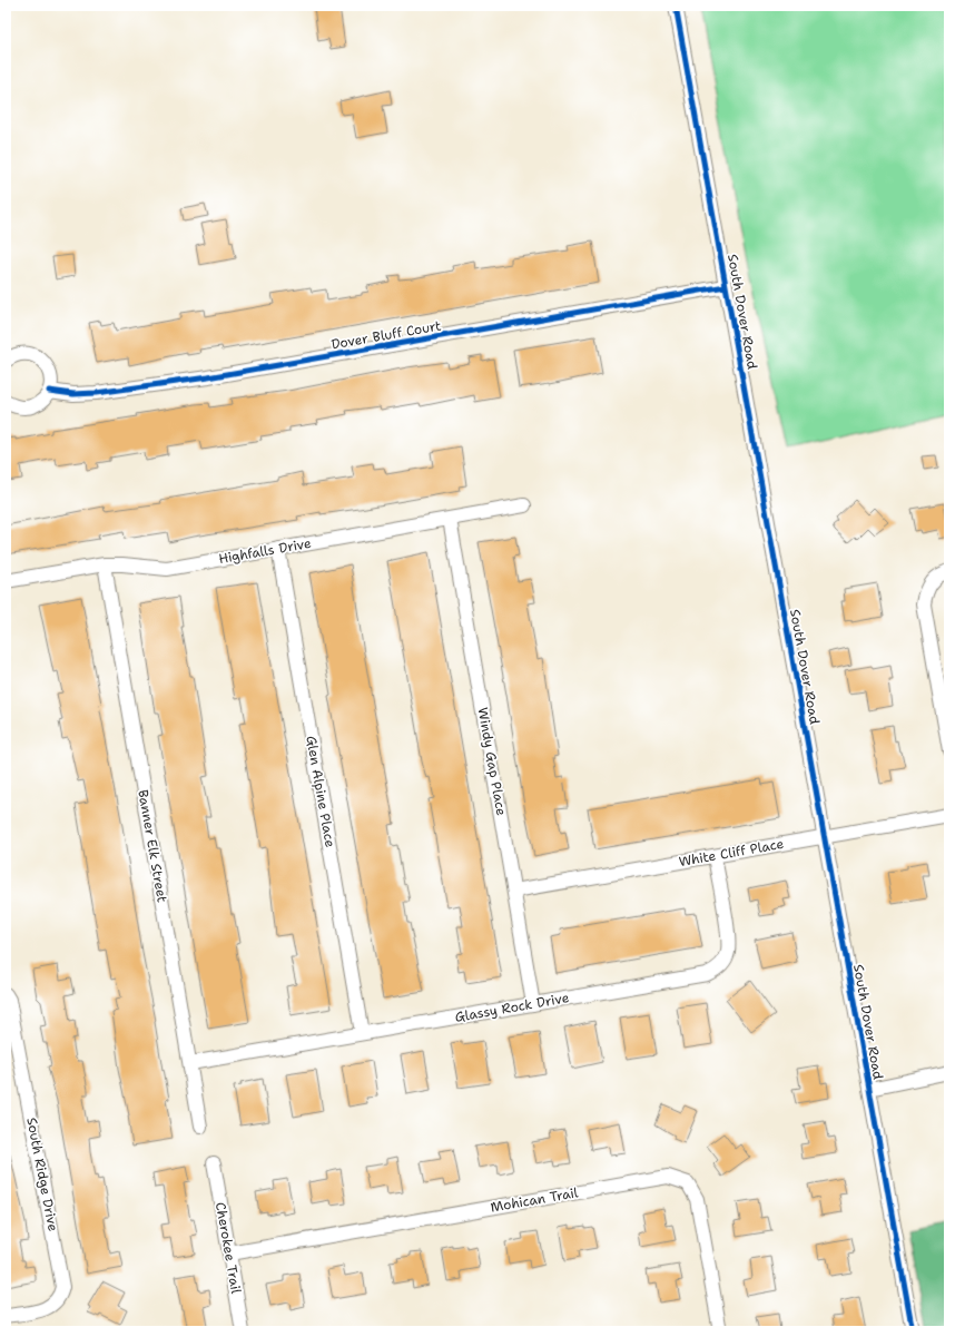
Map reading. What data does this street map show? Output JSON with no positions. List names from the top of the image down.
{
  "streets": {
    "street": [
      "South Dover Road",
      "Dover Bluff Court",
      "Highfalls Drive",
      "Windy Gap Place",
      "Glen Alpine Place",
      "Banner Elk Street",
      "White Cliff Place",
      "Glassy Rock Drive",
      "South Ridge Drive",
      "Mohican Trail",
      "Cherokee Trail"
    ]
  },
  "crossings": [
    ["South Dover Road", "Dover Bluff Court"],
    ["South Dover Road", "White Cliff Place"],
    ["Highfalls Drive", "Windy Gap Place"],
    ["Highfalls Drive", "Glen Alpine Place"],
    ["Highfalls Drive", "Banner Elk Street"],
    ["Windy Gap Place", "White Cliff Place"],
    ["Windy Gap Place", "Glassy Rock Drive"],
    ["Glen Alpine Place", "Glassy Rock Drive"],
    ["Banner Elk Street", "Glassy Rock Drive"],
    ["White Cliff Place", "Glassy Rock Drive"],
    ["Mohican Trail", "Cherokee Trail"]
  ]
}
